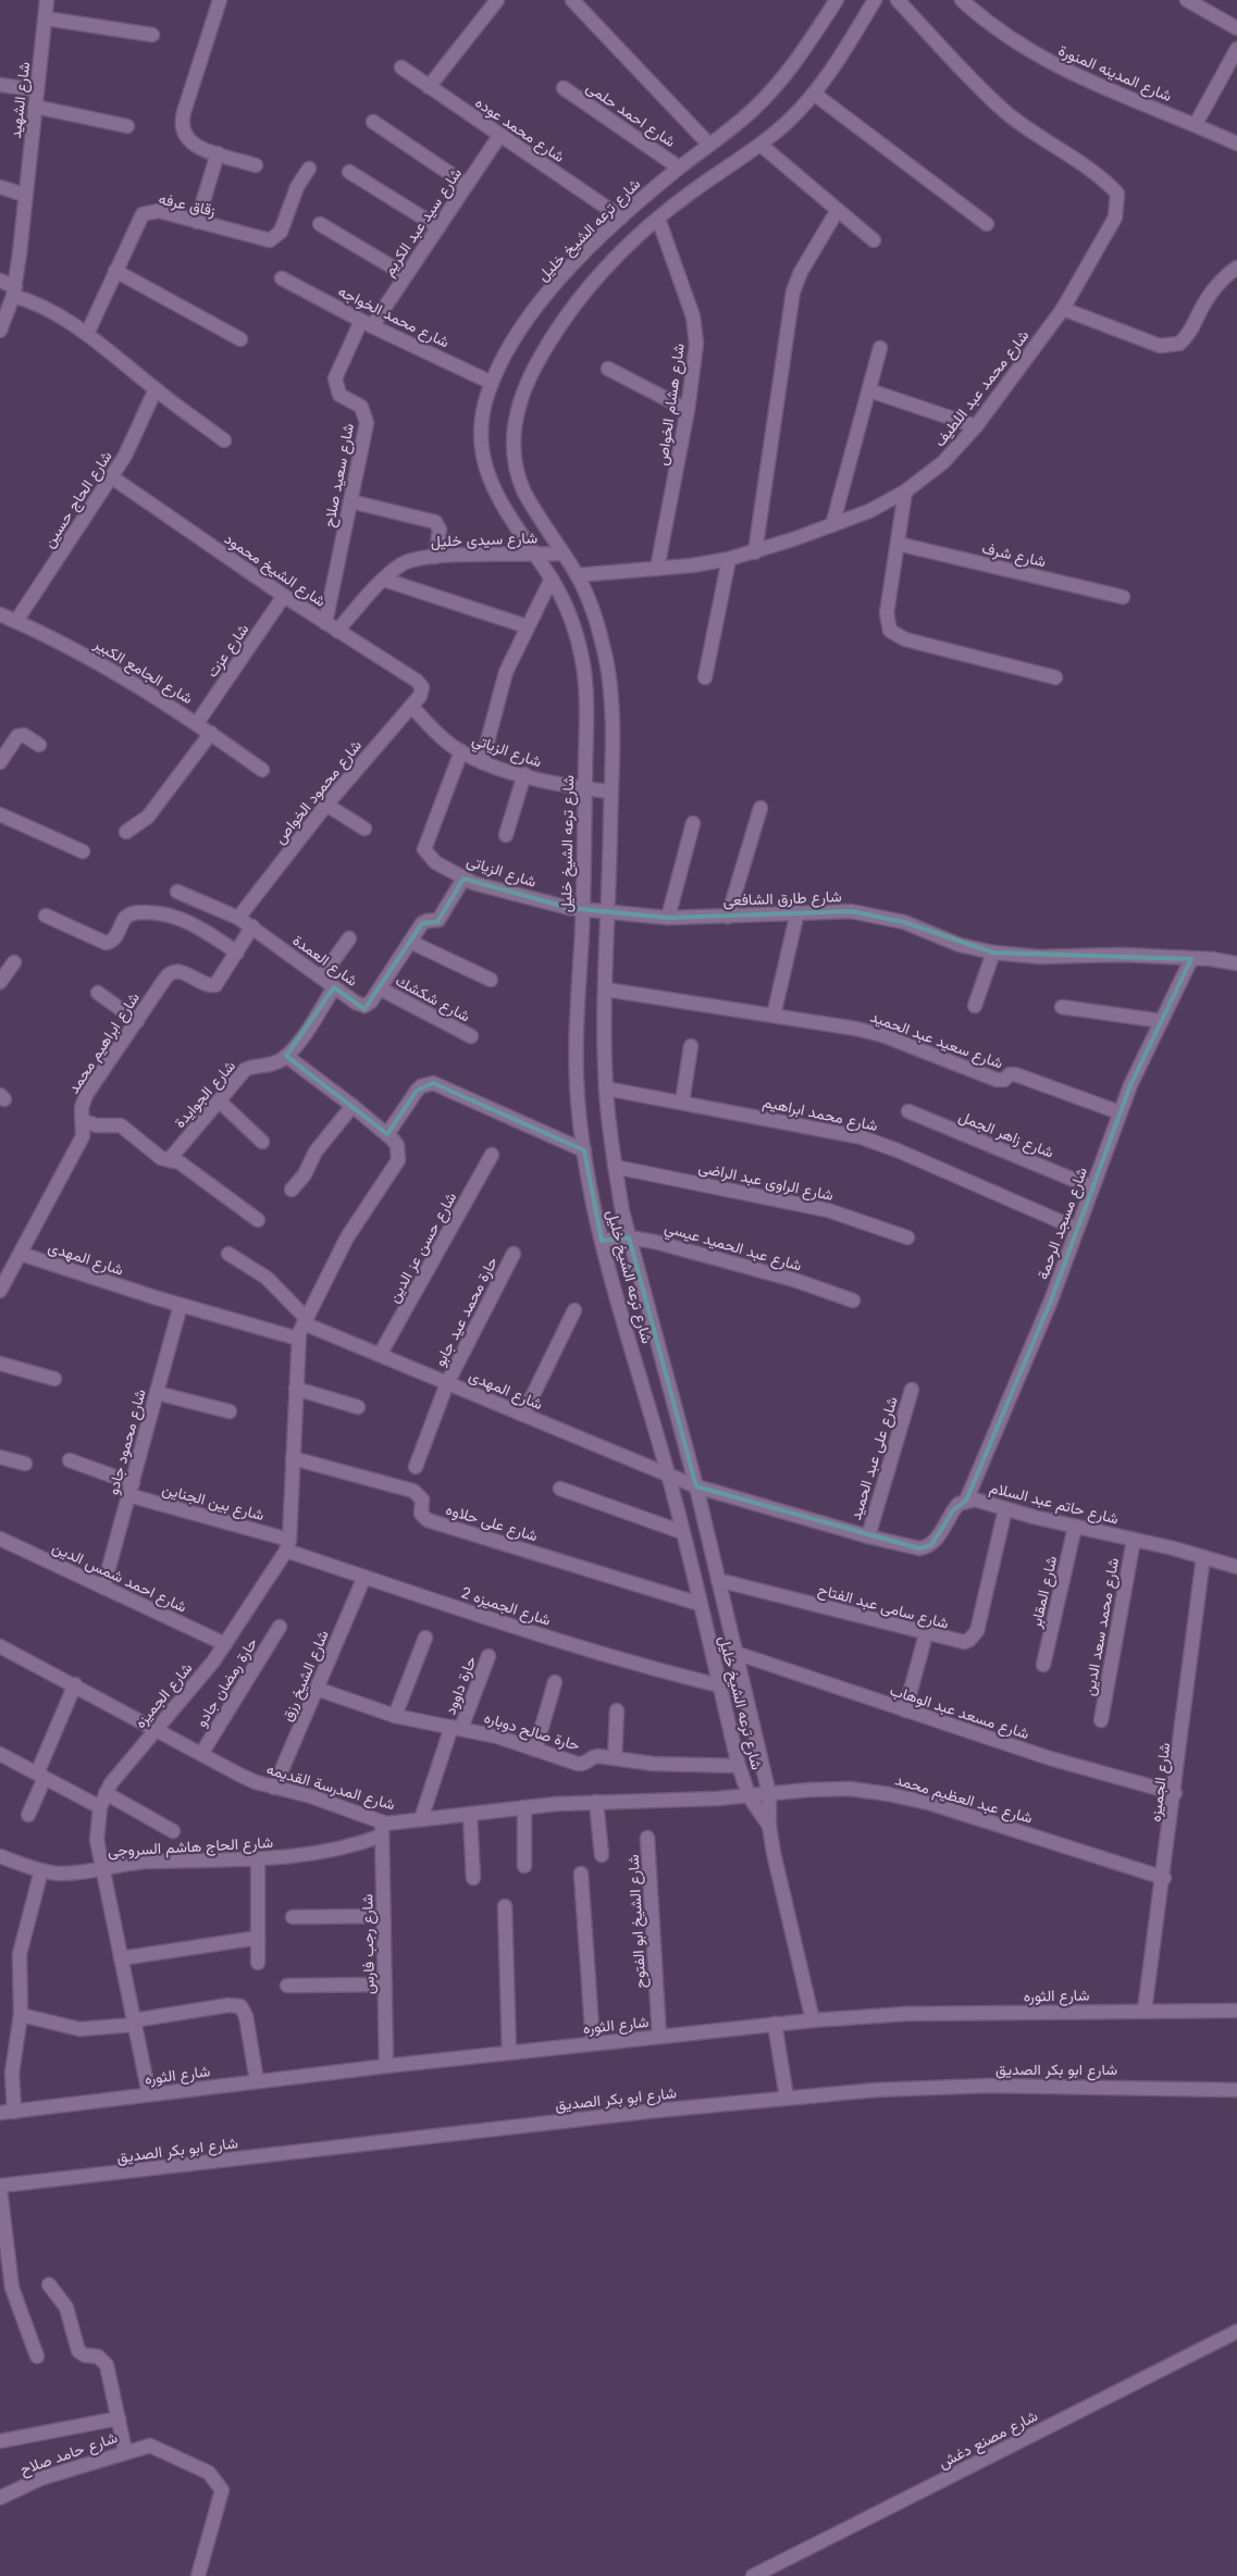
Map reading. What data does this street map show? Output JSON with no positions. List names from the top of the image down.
{
  "streets": {
    "street": [
      "شارع المدينه المنورة",
      "شارع الشهيد",
      "شارع احمد حلمى",
      "شارع محمد عوده",
      "زقاق عرفه",
      "شارع سيد عبد الكريم",
      "شارع ترعه الشيخ خليل",
      "شارع محمد الخواجه",
      "شارع محمد عبد اللطيف",
      "شارع هشام الخواص",
      "شارع سعيد صلاح",
      "شارع الحاج حسين",
      "شارع سيدى خليل",
      "شارع شرف",
      "شارع الشيخ محمود",
      "شارع عزت",
      "شارع الجامع الكبير",
      "شارع الزياتي",
      "شارع محمود الخواص",
      "شارع الزياتى",
      "شارع طارق الشافعى",
      "شارع العمدة",
      "شارع شكشك",
      "شارع سعيد عبد الحميد",
      "شارع ابراهيم محمد",
      "شارع الجوايدة",
      "شارع محمد ابراهيم",
      "شارع زاهر الجمل",
      "شارع الراوى عبد الراضى",
      "شارع مسجد الرحمة",
      "شارع عبد الحميد عيسي",
      "شارع حسن عز الدين",
      "شارع المهدى",
      "حارة محمد عيد جابو",
      "شارع محمود جادو",
      "شارع على عبد الحميد",
      "شارع بين الجناين",
      "شارع حاتم عبد السلام",
      "شارع على حلاوه",
      "شارع احمد شمس الدين",
      "شارع المقابر",
      "شارع الجميزه 2",
      "شارع سامى عبد الفتاح",
      "شارع محمد سعد الدين",
      "شارع الشيخ رزق",
      "حارة رمضان جادو",
      "حارة داوود",
      "شارع الجميزه",
      "شارع مسعد عبد الوهاب",
      "حارة صالح دوباره",
      "شارع المدرسة القديمه",
      "شارع عبد العظيم محمد",
      "شارع الحاج هاشم السروجى",
      "شارع الشيخ ابو الفتوح",
      "شارع رجب فارس",
      "شارع الثوره",
      "شارع ابو بكر الصديق",
      "شارع مصنع دغش",
      "شارع حامد صلاح"
    ]
  },
  "crossings": [
    ["شارع احمد حلمى", "شارع ترعه الشيخ خليل"],
    ["شارع محمد عوده", "شارع سيد عبد الكريم"],
    ["شارع محمد عوده", "شارع ترعه الشيخ خليل"],
    ["شارع سيد عبد الكريم", "شارع محمد الخواجه"],
    ["شارع سيد عبد الكريم", "شارع سعيد صلاح"],
    ["شارع ترعه الشيخ خليل", "شارع محمد الخواجه"],
    ["شارع ترعه الشيخ خليل", "شارع محمد عبد اللطيف"],
    ["شارع ترعه الشيخ خليل", "شارع هشام الخواص"],
    ["شارع ترعه الشيخ خليل", "شارع سيدى خليل"],
    ["شارع ترعه الشيخ خليل", "شارع الزياتي"],
    ["شارع ترعه الشيخ خليل", "شارع الزياتى"],
    ["شارع ترعه الشيخ خليل", "شارع طارق الشافعى"],
    ["شارع ترعه الشيخ خليل", "شارع سعيد عبد الحميد"],
    ["شارع ترعه الشيخ خليل", "شارع محمد ابراهيم"],
    ["شارع ترعه الشيخ خليل", "شارع الراوى عبد الراضى"],
    ["شارع ترعه الشيخ خليل", "شارع عبد الحميد عيسي"],
    ["شارع ترعه الشيخ خليل", "شارع المهدى"],
    ["شارع ترعه الشيخ خليل", "شارع على حلاوه"],
    ["شارع ترعه الشيخ خليل", "شارع الجميزه 2"],
    ["شارع ترعه الشيخ خليل", "شارع سامى عبد الفتاح"],
    ["شارع ترعه الشيخ خليل", "شارع مسعد عبد الوهاب"],
    ["شارع ترعه الشيخ خليل", "حارة صالح دوباره"],
    ["شارع ترعه الشيخ خليل", "شارع المدرسة القديمه"],
    ["شارع ترعه الشيخ خليل", "شارع عبد العظيم محمد"],
    ["شارع ترعه الشيخ خليل", "شارع الثوره"],
    ["شارع محمد الخواجه", "شارع سعيد صلاح"],
    ["شارع محمد عبد اللطيف", "شارع هشام الخواص"],
    ["شارع سعيد صلاح", "شارع الشيخ محمود"],
    ["شارع الحاج حسين", "شارع الشيخ محمود"],
    ["شارع الحاج حسين", "شارع الجامع الكبير"],
    ["شارع سيدى خليل", "شارع الشيخ محمود"],
    ["شارع الشيخ محمود", "شارع عزت"],
    ["شارع الشيخ محمود", "شارع محمود الخواص"],
    ["شارع عزت", "شارع الجامع الكبير"],
    ["شارع الزياتي", "شارع محمود الخواص"],
    ["شارع الزياتي", "شارع الزياتى"],
    ["شارع محمود الخواص", "شارع العمدة"],
    ["شارع الزياتى", "شارع طارق الشافعى"],
    ["شارع الزياتى", "شارع العمدة"],
    ["شارع طارق الشافعى", "شارع مسجد الرحمة"],
    ["شارع العمدة", "شارع شكشك"],
    ["شارع سعيد عبد الحميد", "شارع مسجد الرحمة"],
    ["شارع ابراهيم محمد", "شارع المهدى"],
    ["شارع محمد ابراهيم", "شارع مسجد الرحمة"],
    ["شارع زاهر الجمل", "شارع مسجد الرحمة"],
    ["شارع مسجد الرحمة", "شارع حاتم عبد السلام"],
    ["شارع حسن عز الدين", "شارع المهدى"],
    ["شارع المهدى", "حارة محمد عيد جابو"],
    ["شارع المهدى", "شارع محمود جادو"],
    ["شارع محمود جادو", "شارع بين الجناين"],
    ["شارع محمود جادو", "شارع احمد شمس الدين"],
    ["شارع بين الجناين", "شارع الجميزه 2"],
    ["شارع بين الجناين", "شارع الجميزه"],
    ["شارع حاتم عبد السلام", "شارع المقابر"],
    ["شارع حاتم عبد السلام", "شارع سامى عبد الفتاح"],
    ["شارع حاتم عبد السلام", "شارع محمد سعد الدين"],
    ["شارع حاتم عبد السلام", "شارع الجميزه"],
    ["شارع احمد شمس الدين", "شارع الجميزه"],
    ["شارع الجميزه 2", "شارع الشيخ رزق"],
    ["شارع الجميزه 2", "شارع الجميزه"],
    ["شارع الشيخ رزق", "حارة صالح دوباره"],
    ["شارع الشيخ رزق", "شارع المدرسة القديمه"],
    ["حارة رمضان جادو", "شارع المدرسة القديمه"],
    ["حارة داوود", "حارة صالح دوباره"],
    ["حارة داوود", "شارع المدرسة القديمه"],
    ["شارع الجميزه", "شارع مسعد عبد الوهاب"],
    ["شارع الجميزه", "شارع المدرسة القديمه"],
    ["شارع الجميزه", "شارع عبد العظيم محمد"],
    ["شارع الجميزه", "شارع الحاج هاشم السروجى"],
    ["شارع الجميزه", "شارع الثوره"],
    ["شارع المدرسة القديمه", "شارع عبد العظيم محمد"],
    ["شارع المدرسة القديمه", "شارع الحاج هاشم السروجى"],
    ["شارع المدرسة القديمه", "شارع رجب فارس"],
    ["شارع الحاج هاشم السروجى", "شارع رجب فارس"],
    ["شارع الشيخ ابو الفتوح", "شارع الثوره"],
    ["شارع رجب فارس", "شارع الثوره"]
  ]
}
